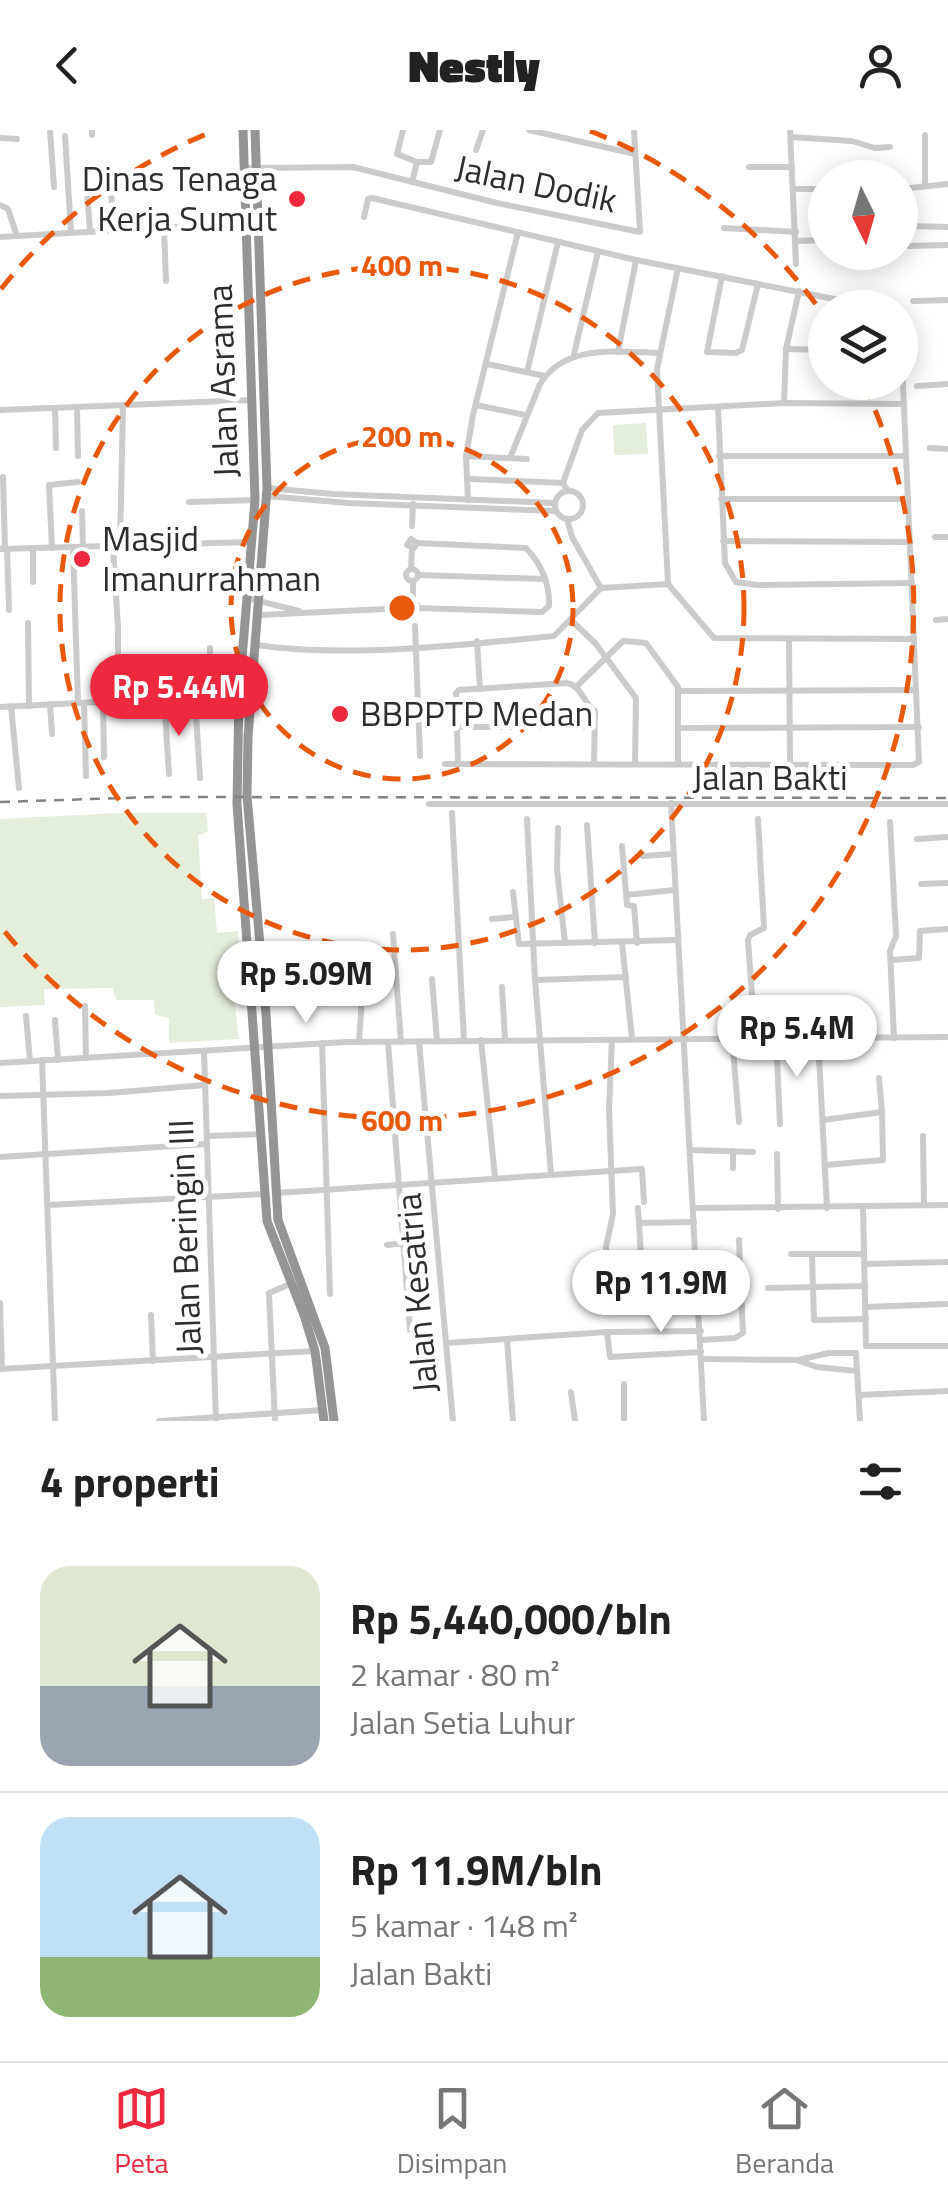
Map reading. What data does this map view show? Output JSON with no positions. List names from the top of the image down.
{
  "streets": {
    "highway": ["Jalan Asrama"],
    "street": [
      "Jalan Dodik",
      "Jalan Bakti",
      "Jalan Beringin III",
      "Jalan Kesatria"
    ]
  },
  "crossings": [
    ["Jalan Dodik", "Jalan Asrama"]
  ],
  "places": ["Dinas Tenaga Kerja Sumut", "Masjid Imanurrahman", "BBPPTP Medan"],
  "north": "bottom",
  "page": {
    "header": "Nestly",
    "price": [
      "Rp 5.44M",
      "Rp 5.09M",
      "Rp 5.4M",
      "Rp 11.9M"
    ],
    "heading": "4 properti",
    "list": [
      {
        "name": "Rp 5,440,000/bln",
        "note": "2 kamar · 80 m² · Jalan Setia Luhur"
      },
      {
        "name": "Rp 11.9M/bln",
        "note": "5 kamar · 148 m² · Jalan Bakti"
      }
    ],
    "tabs": ["Peta", "Disimpan", "Beranda"]
  },
  "rings": ["400 m", "200 m", "600 m"]
}
